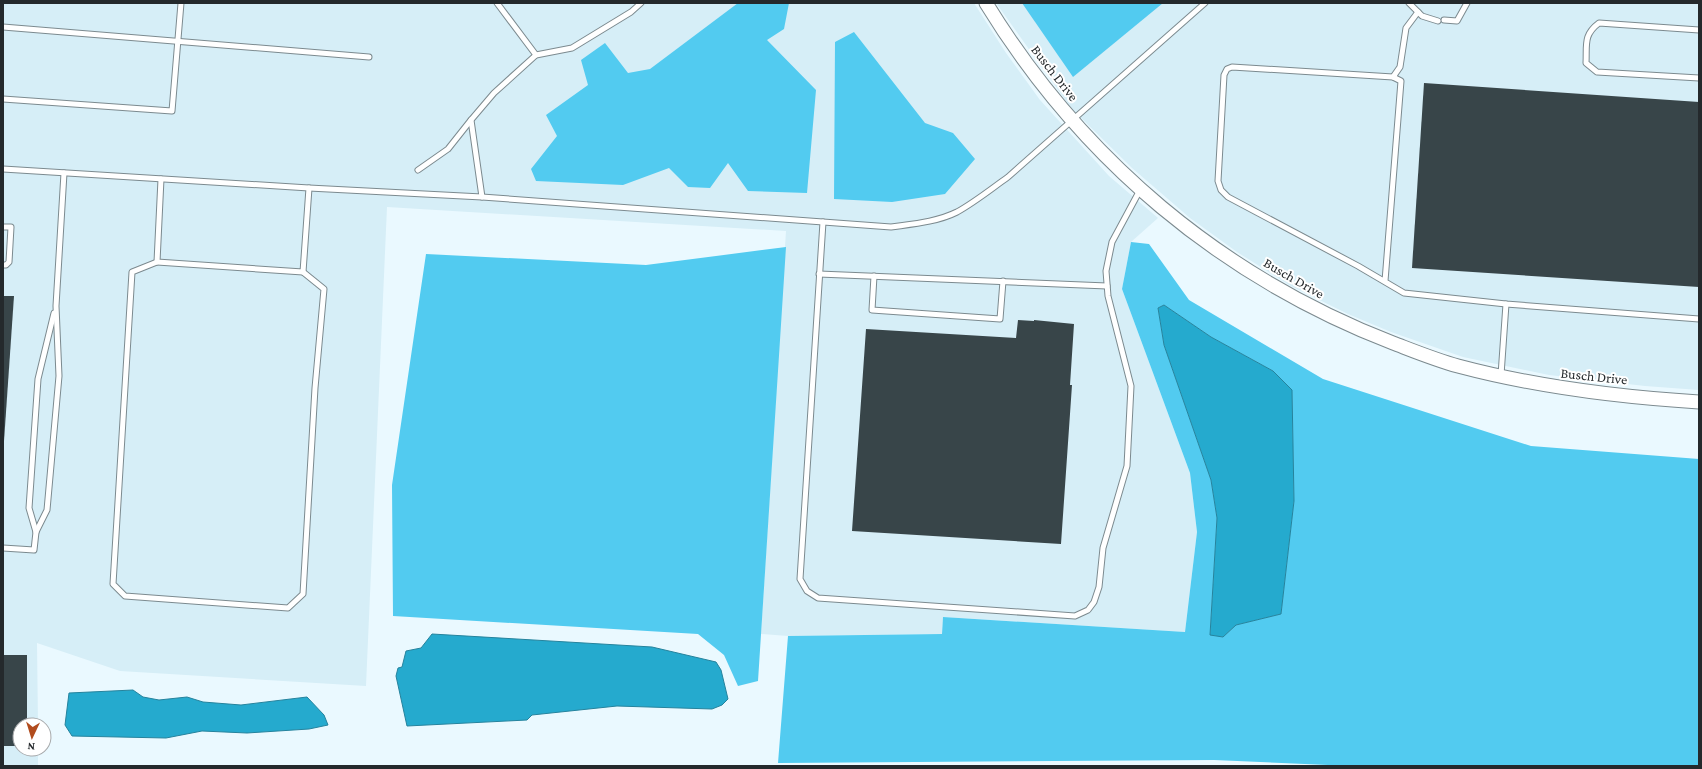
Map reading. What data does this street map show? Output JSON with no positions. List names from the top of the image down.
{
  "streets": {
    "street": ["Busch Drive"]
  },
  "north": "bottom"
}
